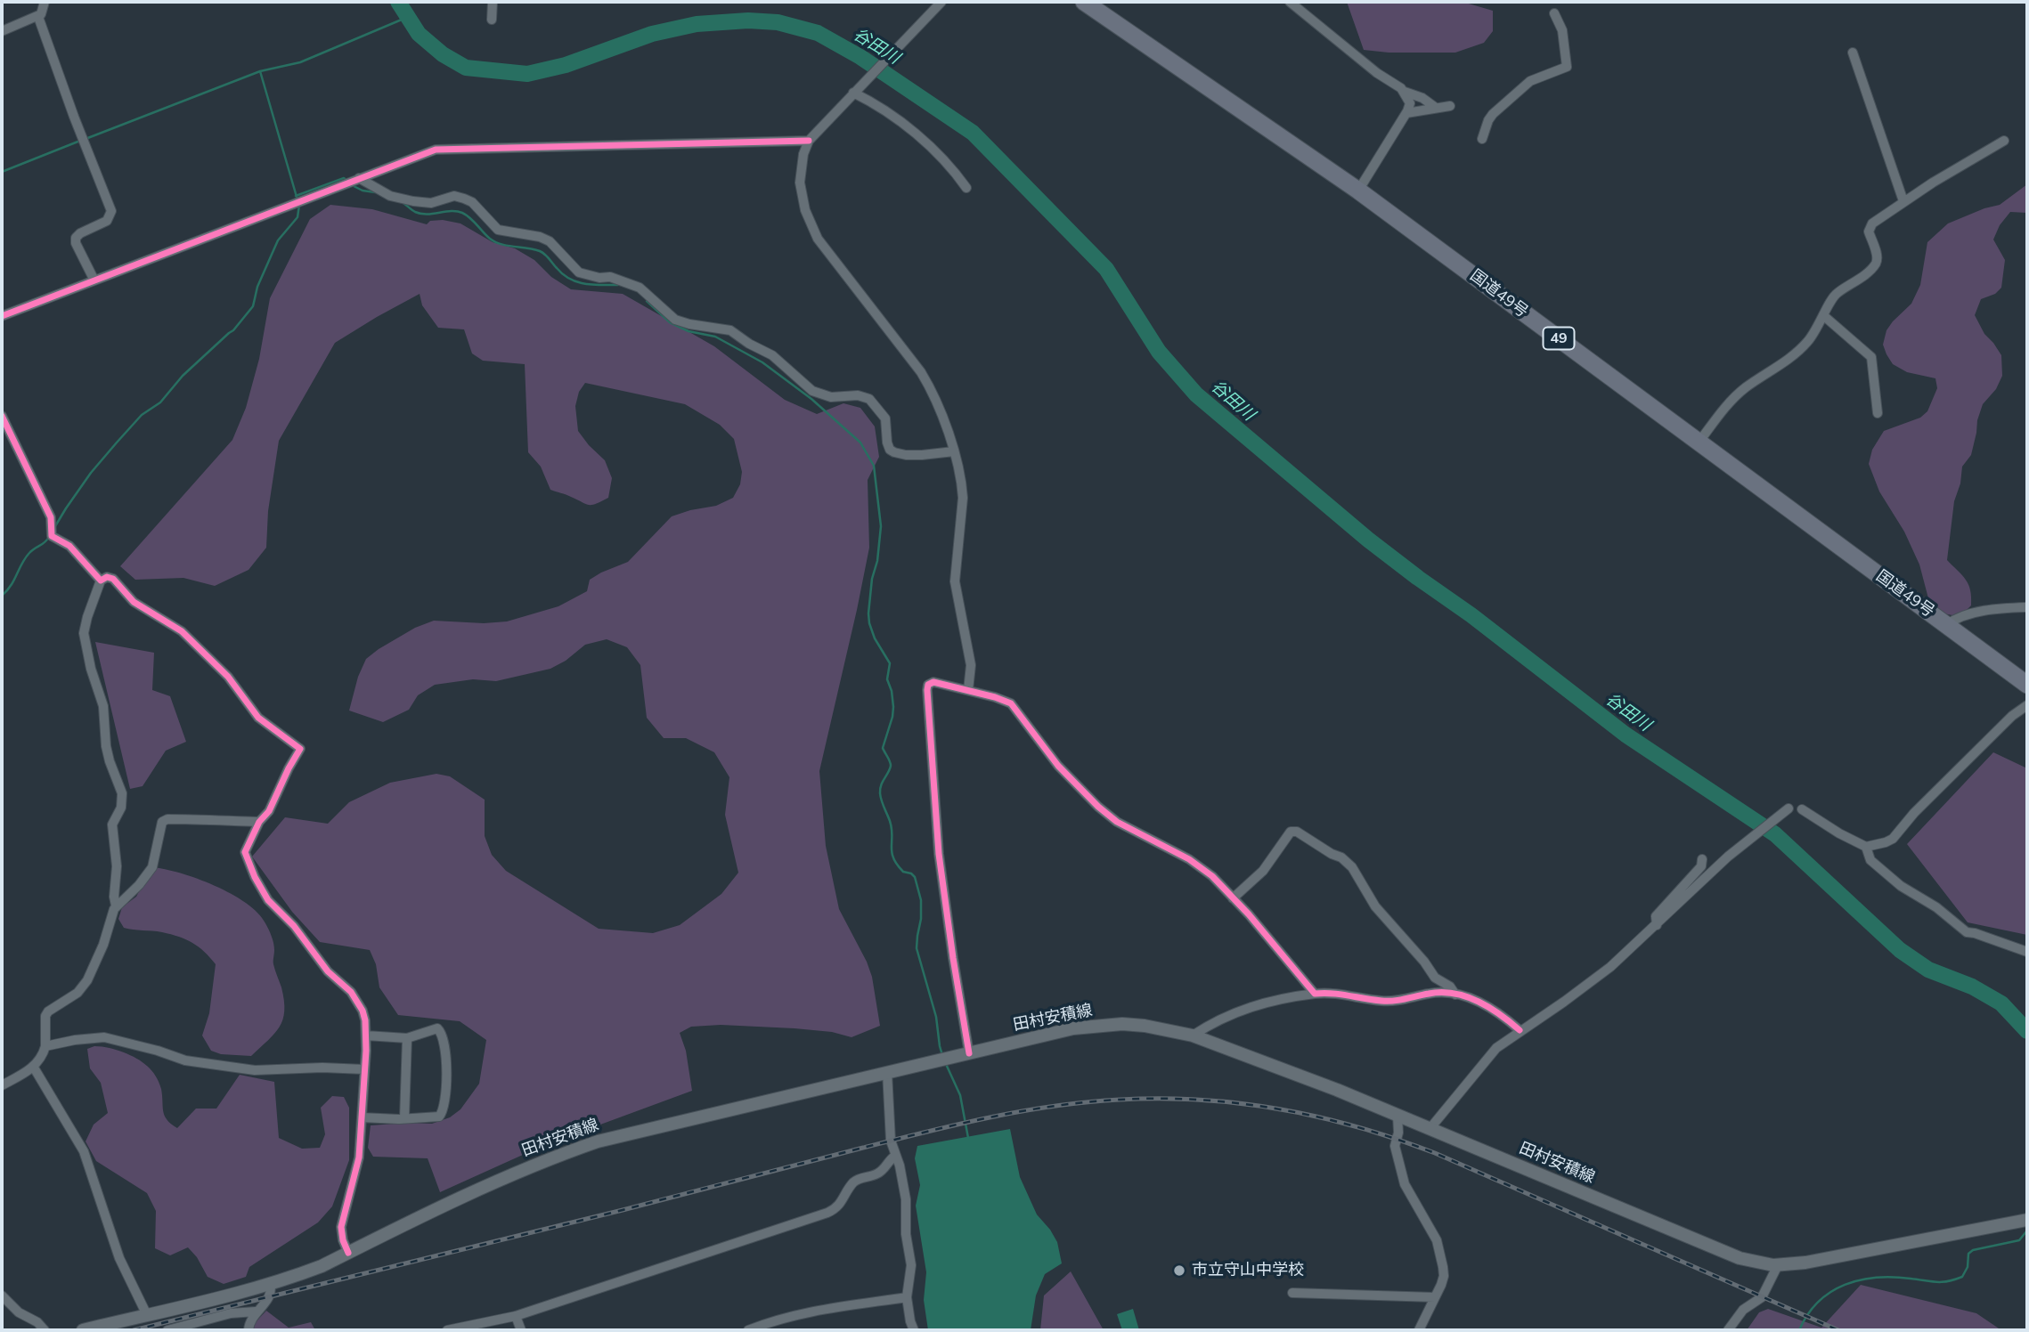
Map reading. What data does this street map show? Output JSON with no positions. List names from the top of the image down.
{
  "streets": {
    "highway": ["国道49号", "49"],
    "main road": ["田村安積線"]
  },
  "water": ["谷田川"],
  "places": ["市立守山中学校"]
}
